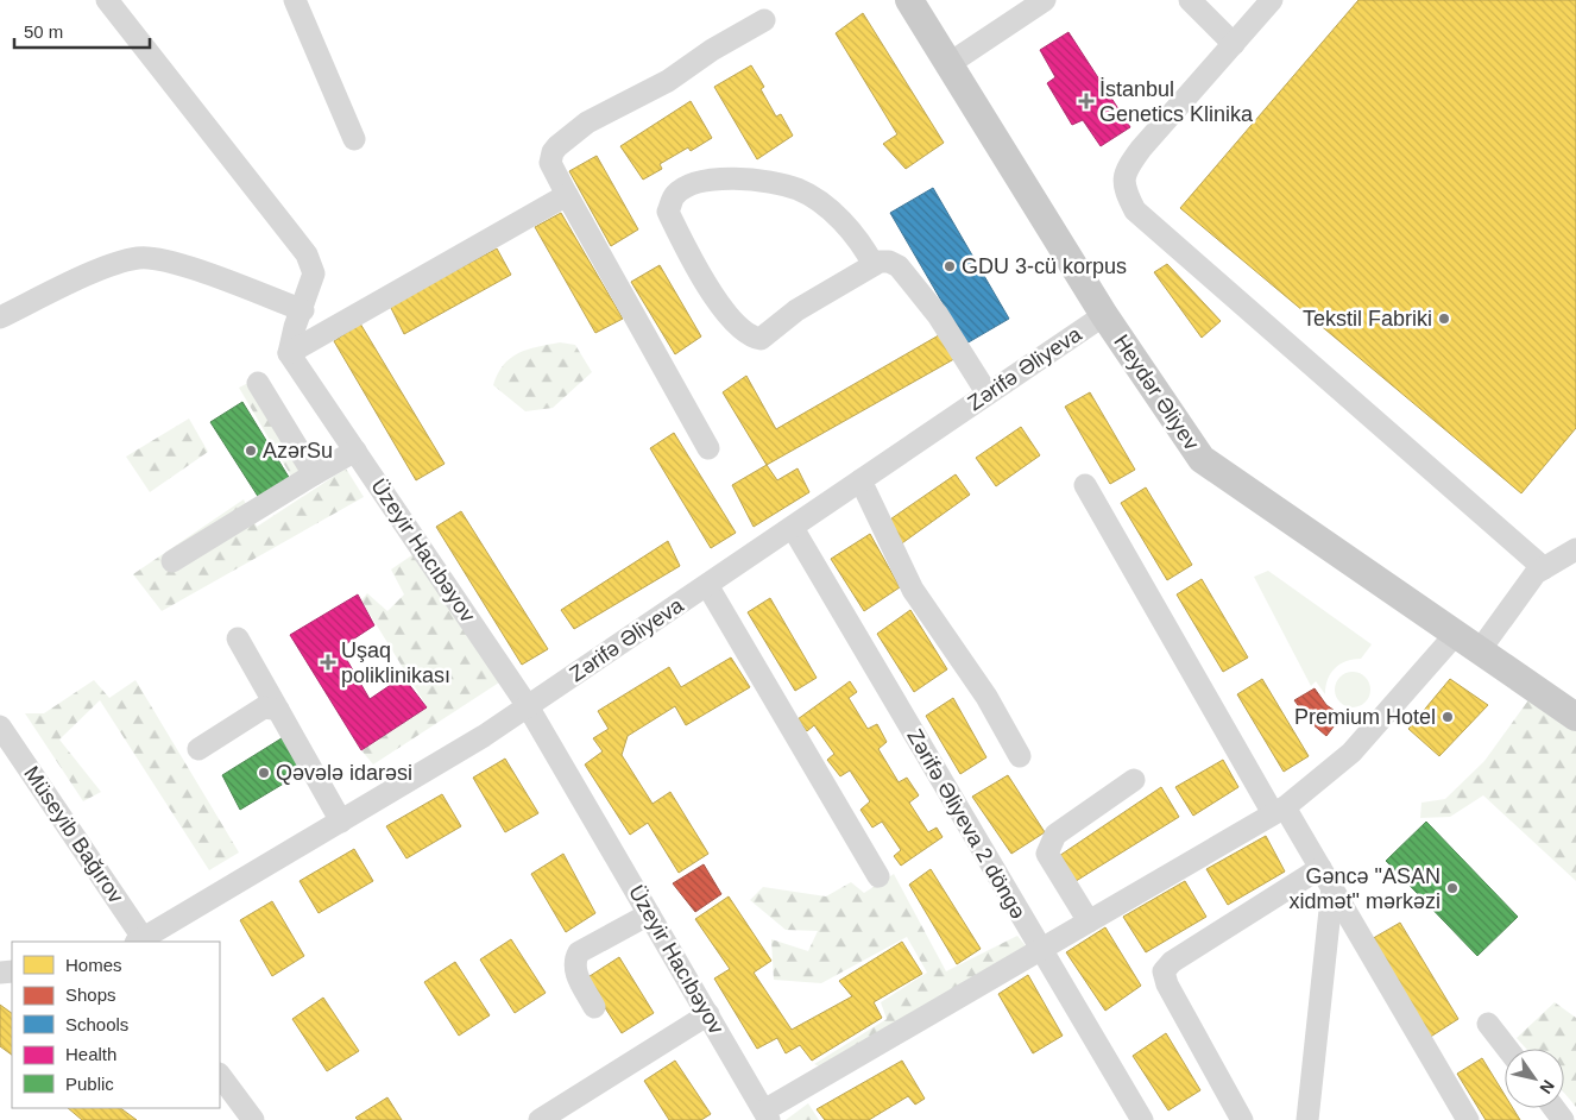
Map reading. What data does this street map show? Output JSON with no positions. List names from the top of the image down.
{
  "streets": {
    "main road": ["Heydər Əliyev"],
    "street": [
      "Zərifə Əliyeva",
      "Üzeyir Hacıbəyov",
      "Zərifə Əliyeva 2 döngə",
      "Müseyib Bağırov"
    ]
  },
  "crossings": [
    ["Zərifə Əliyeva", "Heydər Əliyev"],
    ["Zərifə Əliyeva", "Üzeyir Hacıbəyov"],
    ["Zərifə Əliyeva", "Zərifə Əliyeva 2 döngə"],
    ["Zərifə Əliyeva", "Müseyib Bağırov"]
  ],
  "places": {
    "health": ["İstanbul Genetics Klinika", "Uşaq poliklinikası"],
    "other": [
      "GDU 3-cü korpus",
      "Tekstil Fabriki",
      "AzərSu",
      "Premium Hotel",
      "Qəvələ idarəsi",
      "Gəncə \"ASAN xidmət\" mərkəzi"
    ]
  },
  "legend": [
    "Homes",
    "Shops",
    "Schools",
    "Health",
    "Public"
  ],
  "scale_bar": "50 m",
  "north": "bottom right"
}
